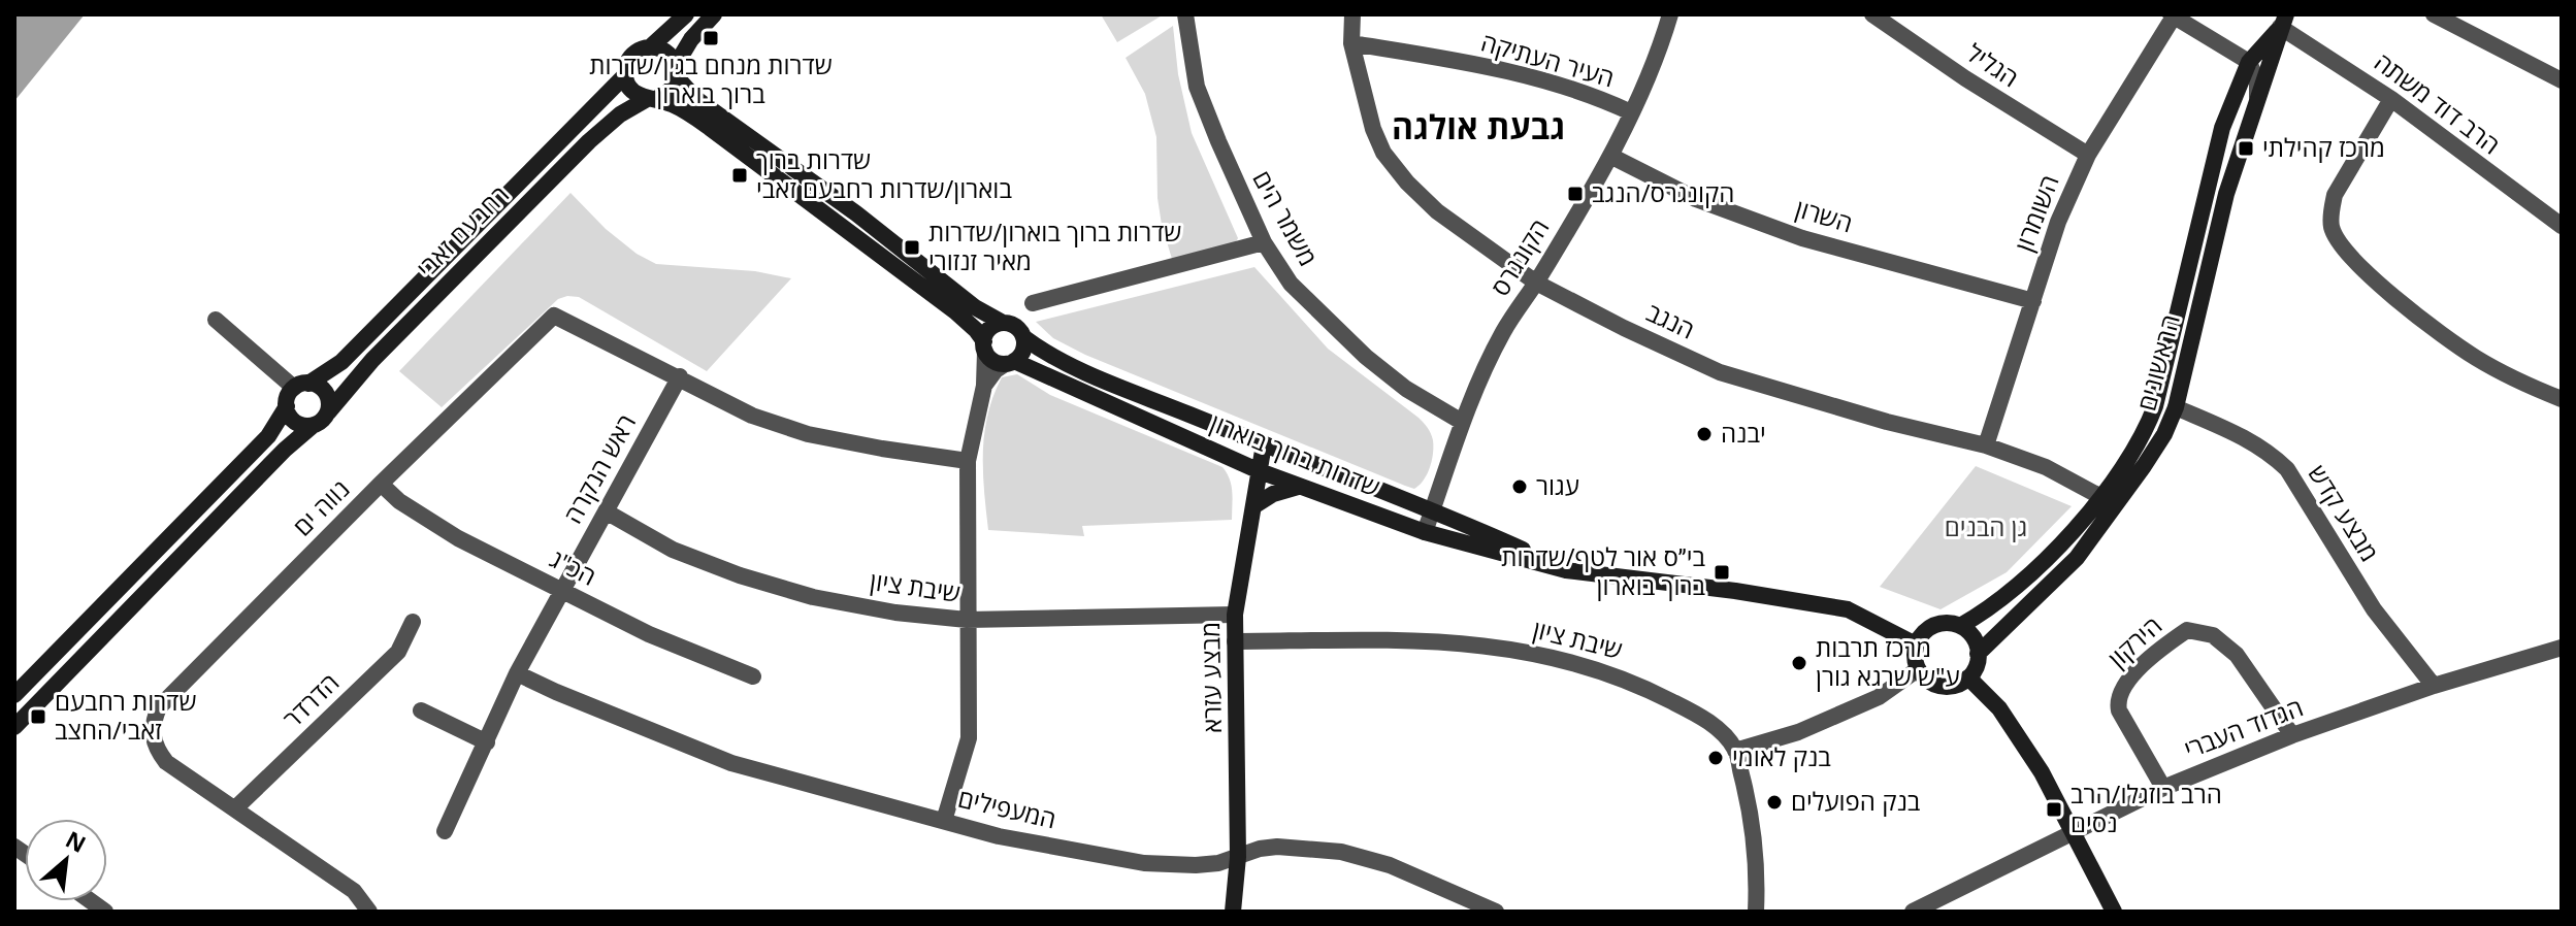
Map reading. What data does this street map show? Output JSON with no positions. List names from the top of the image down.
{
  "streets": {
    "street": [
      "העיר העתיקה",
      "הגליל",
      "הרב דוד משתה",
      "השומרון",
      "השרון",
      "משמר הים",
      "רחבעם זאבי",
      "הקונגרס",
      "הנגב",
      "הראשונים",
      "שדרות ברוך בוארון",
      "ראש הנקרה",
      "נווה ים",
      "מבצע קדש",
      "הכ\"ג",
      "שיבת ציון",
      "הירקון",
      "מבצע עזרא",
      "הדרדר",
      "הגדוד העברי",
      "המעפילים"
    ]
  },
  "crossings": [
    ["העיר העתיקה", "הקונגרס"],
    ["העיר העתיקה", "הנגב"],
    ["הגליל", "השומרון"],
    ["הרב דוד משתה", "הראשונים"],
    ["השומרון", "השרון"],
    ["השומרון", "הנגב"],
    ["השרון", "הקונגרס"],
    ["משמר הים", "הקונגרס"],
    ["הקונגרס", "הנגב"],
    ["הקונגרס", "שדרות ברוך בוארון"],
    ["הנגב", "הראשונים"],
    ["הראשונים", "שדרות ברוך בוארון"],
    ["הראשונים", "מבצע קדש"],
    ["שדרות ברוך בוארון", "מבצע עזרא"],
    ["ראש הנקרה", "נווה ים"],
    ["ראש הנקרה", "הכ\"ג"],
    ["ראש הנקרה", "שיבת ציון"],
    ["ראש הנקרה", "המעפילים"],
    ["נווה ים", "הכ\"ג"],
    ["נווה ים", "הדרדר"],
    ["מבצע קדש", "הגדוד העברי"],
    ["שיבת ציון", "מבצע עזרא"],
    ["הירקון", "הגדוד העברי"],
    ["מבצע עזרא", "המעפילים"]
  ],
  "districts": ["גבעת אולגה"],
  "parks": ["גן הבנים"],
  "places": {
    "transit": [
      "שדרות מנחם בגין/שדרות ברוך בוארון",
      "מרכז קהילתי",
      "שדרות ברוך בוארון/שדרות רחבעם זאבי",
      "הקונגרס/הנגב",
      "שדרות ברוך בוארון/שדרות מאיר זנזורי",
      "בי״ס אור לטף/שדרות ברוך בוארון",
      "שדרות רחבעם זאבי/החצב",
      "הרב בוזגלו/הרב נסים"
    ],
    "other": [
      "יבנה",
      "עגור",
      "מרכז תרבות ע\"ש שרגא גורן",
      "בנק לאומי",
      "בנק הפועלים"
    ]
  },
  "north": "top right"
}
